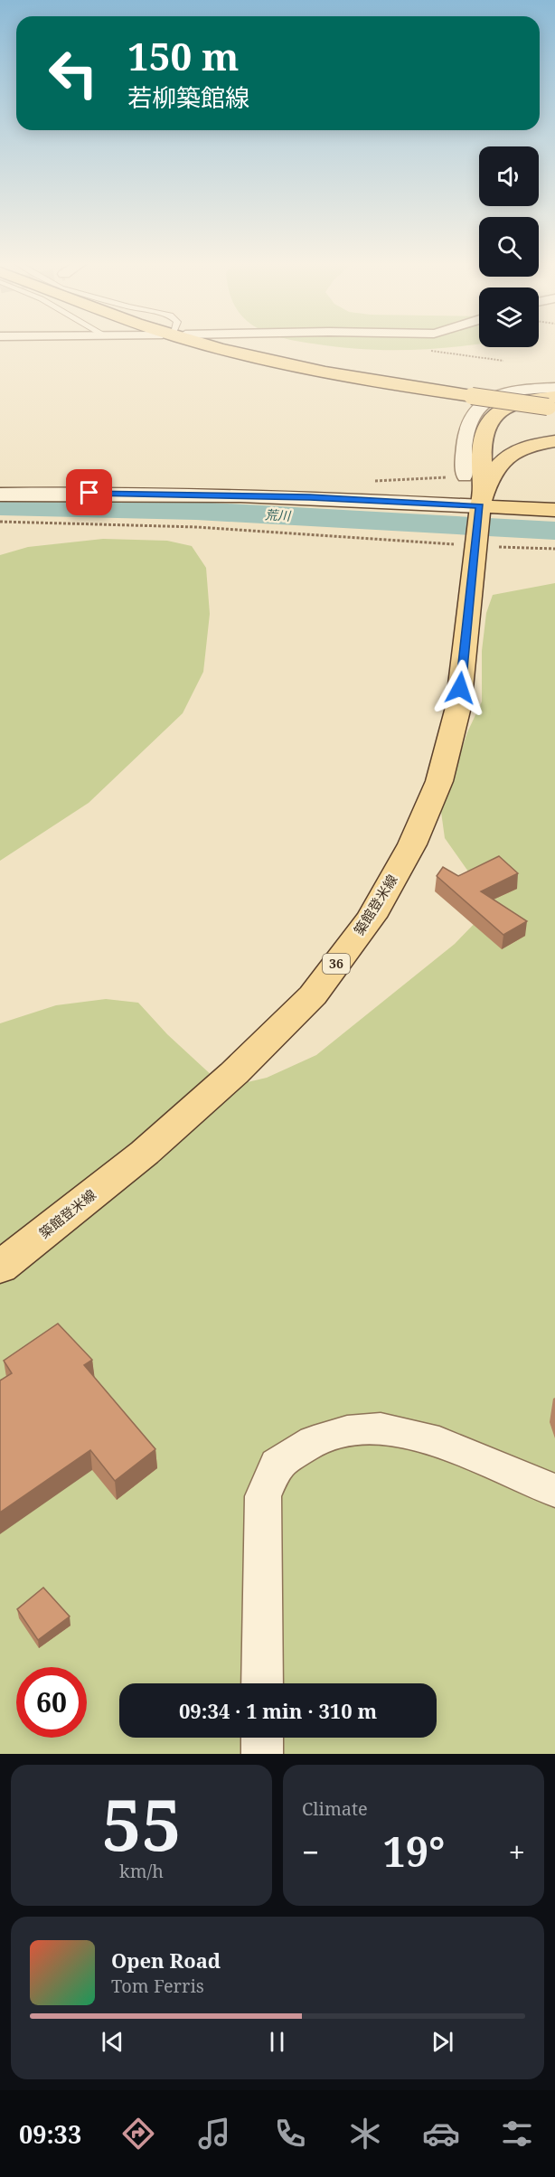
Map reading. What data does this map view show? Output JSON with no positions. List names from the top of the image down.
{
  "streets": {
    "main road": ["築館登米線", "36"]
  },
  "water": ["荒川"],
  "page": {
    "turn": ["150 m", "若柳築館線"],
    "limit": "60",
    "trip": "09:34 · 1 min · 310 m",
    "tile": [
      ["55", "km/h"],
      "Climate"
    ],
    "heat": ["−", "19°", "+"],
    "song": ["Open Road", "Tom Ferris"],
    "tabs": "09:33"
  }
}
